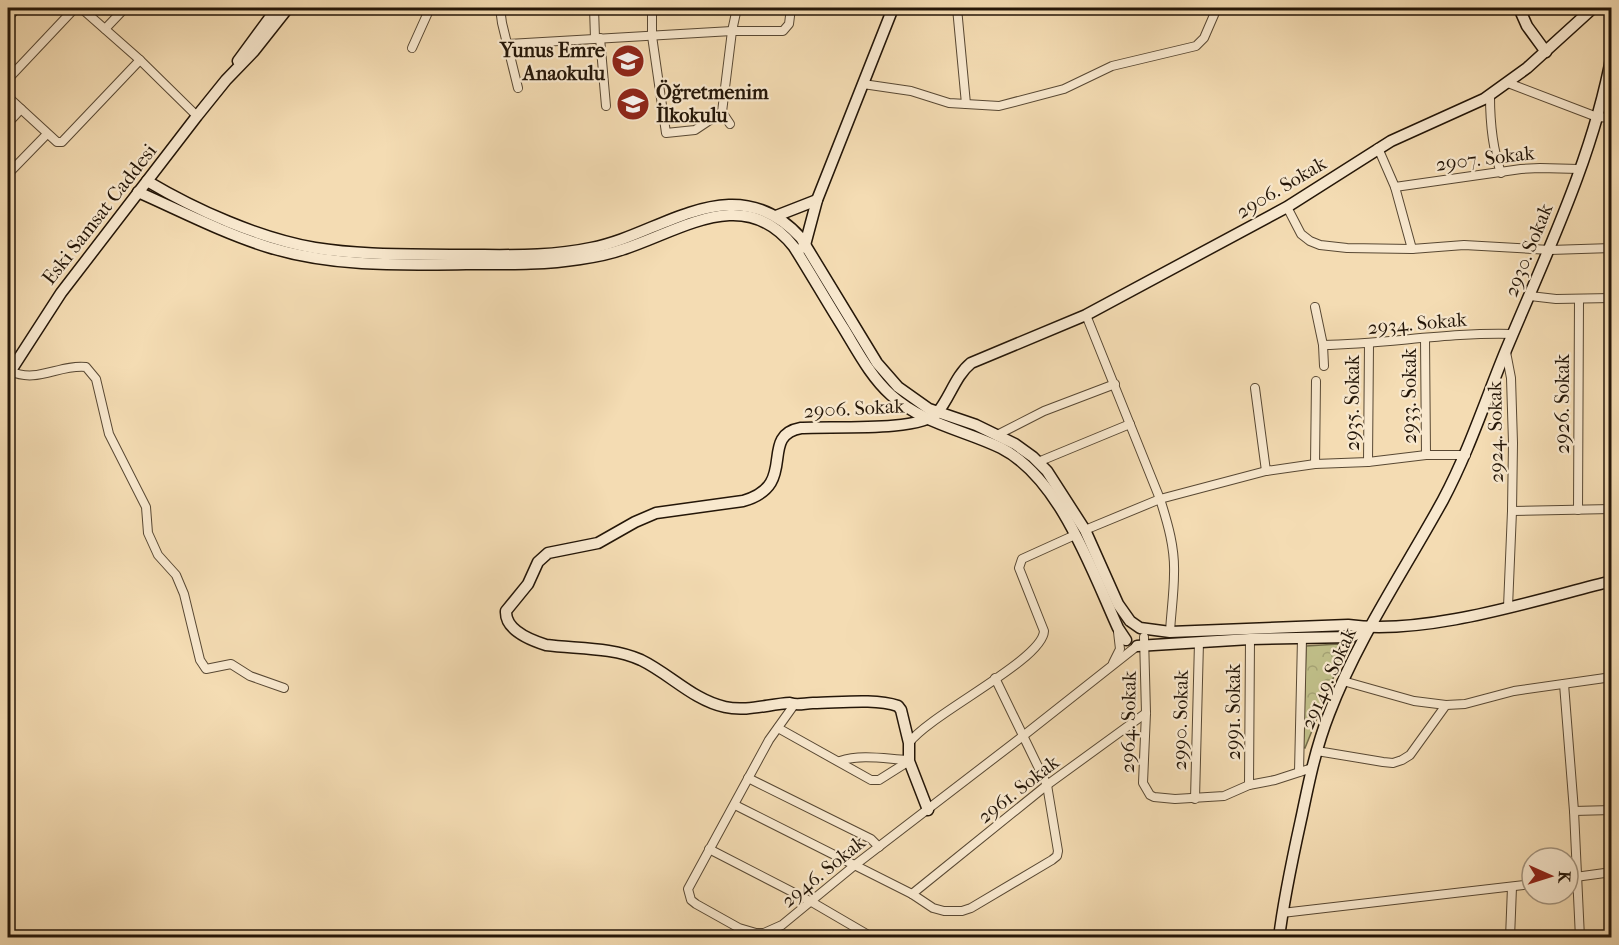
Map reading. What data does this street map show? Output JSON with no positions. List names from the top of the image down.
{
  "streets": {
    "street": [
      "2907. Sokak",
      "2906. Sokak",
      "Eski Samsat Caddesi",
      "2930. Sokak",
      "2934. Sokak",
      "2933. Sokak",
      "2935. Sokak",
      "2926. Sokak",
      "2924. Sokak",
      "29149. Sokak",
      "2991. Sokak",
      "2990. Sokak",
      "2964. Sokak",
      "2961. Sokak",
      "2946. Sokak"
    ]
  },
  "crossings": [
    ["2907. Sokak", "2930. Sokak"],
    ["2906. Sokak", "2946. Sokak"],
    ["2930. Sokak", "2934. Sokak"],
    ["2930. Sokak", "2924. Sokak"],
    ["2930. Sokak", "29149. Sokak"],
    ["2934. Sokak", "2933. Sokak"],
    ["2934. Sokak", "2935. Sokak"],
    ["29149. Sokak", "2964. Sokak"],
    ["2991. Sokak", "2964. Sokak"],
    ["2990. Sokak", "2964. Sokak"],
    ["2964. Sokak", "2961. Sokak"],
    ["2964. Sokak", "2946. Sokak"]
  ],
  "places": {
    "school or university": ["Yunus Emre Anaokulu", "Öğretmenim İlkokulu"]
  },
  "north": "right"
}
